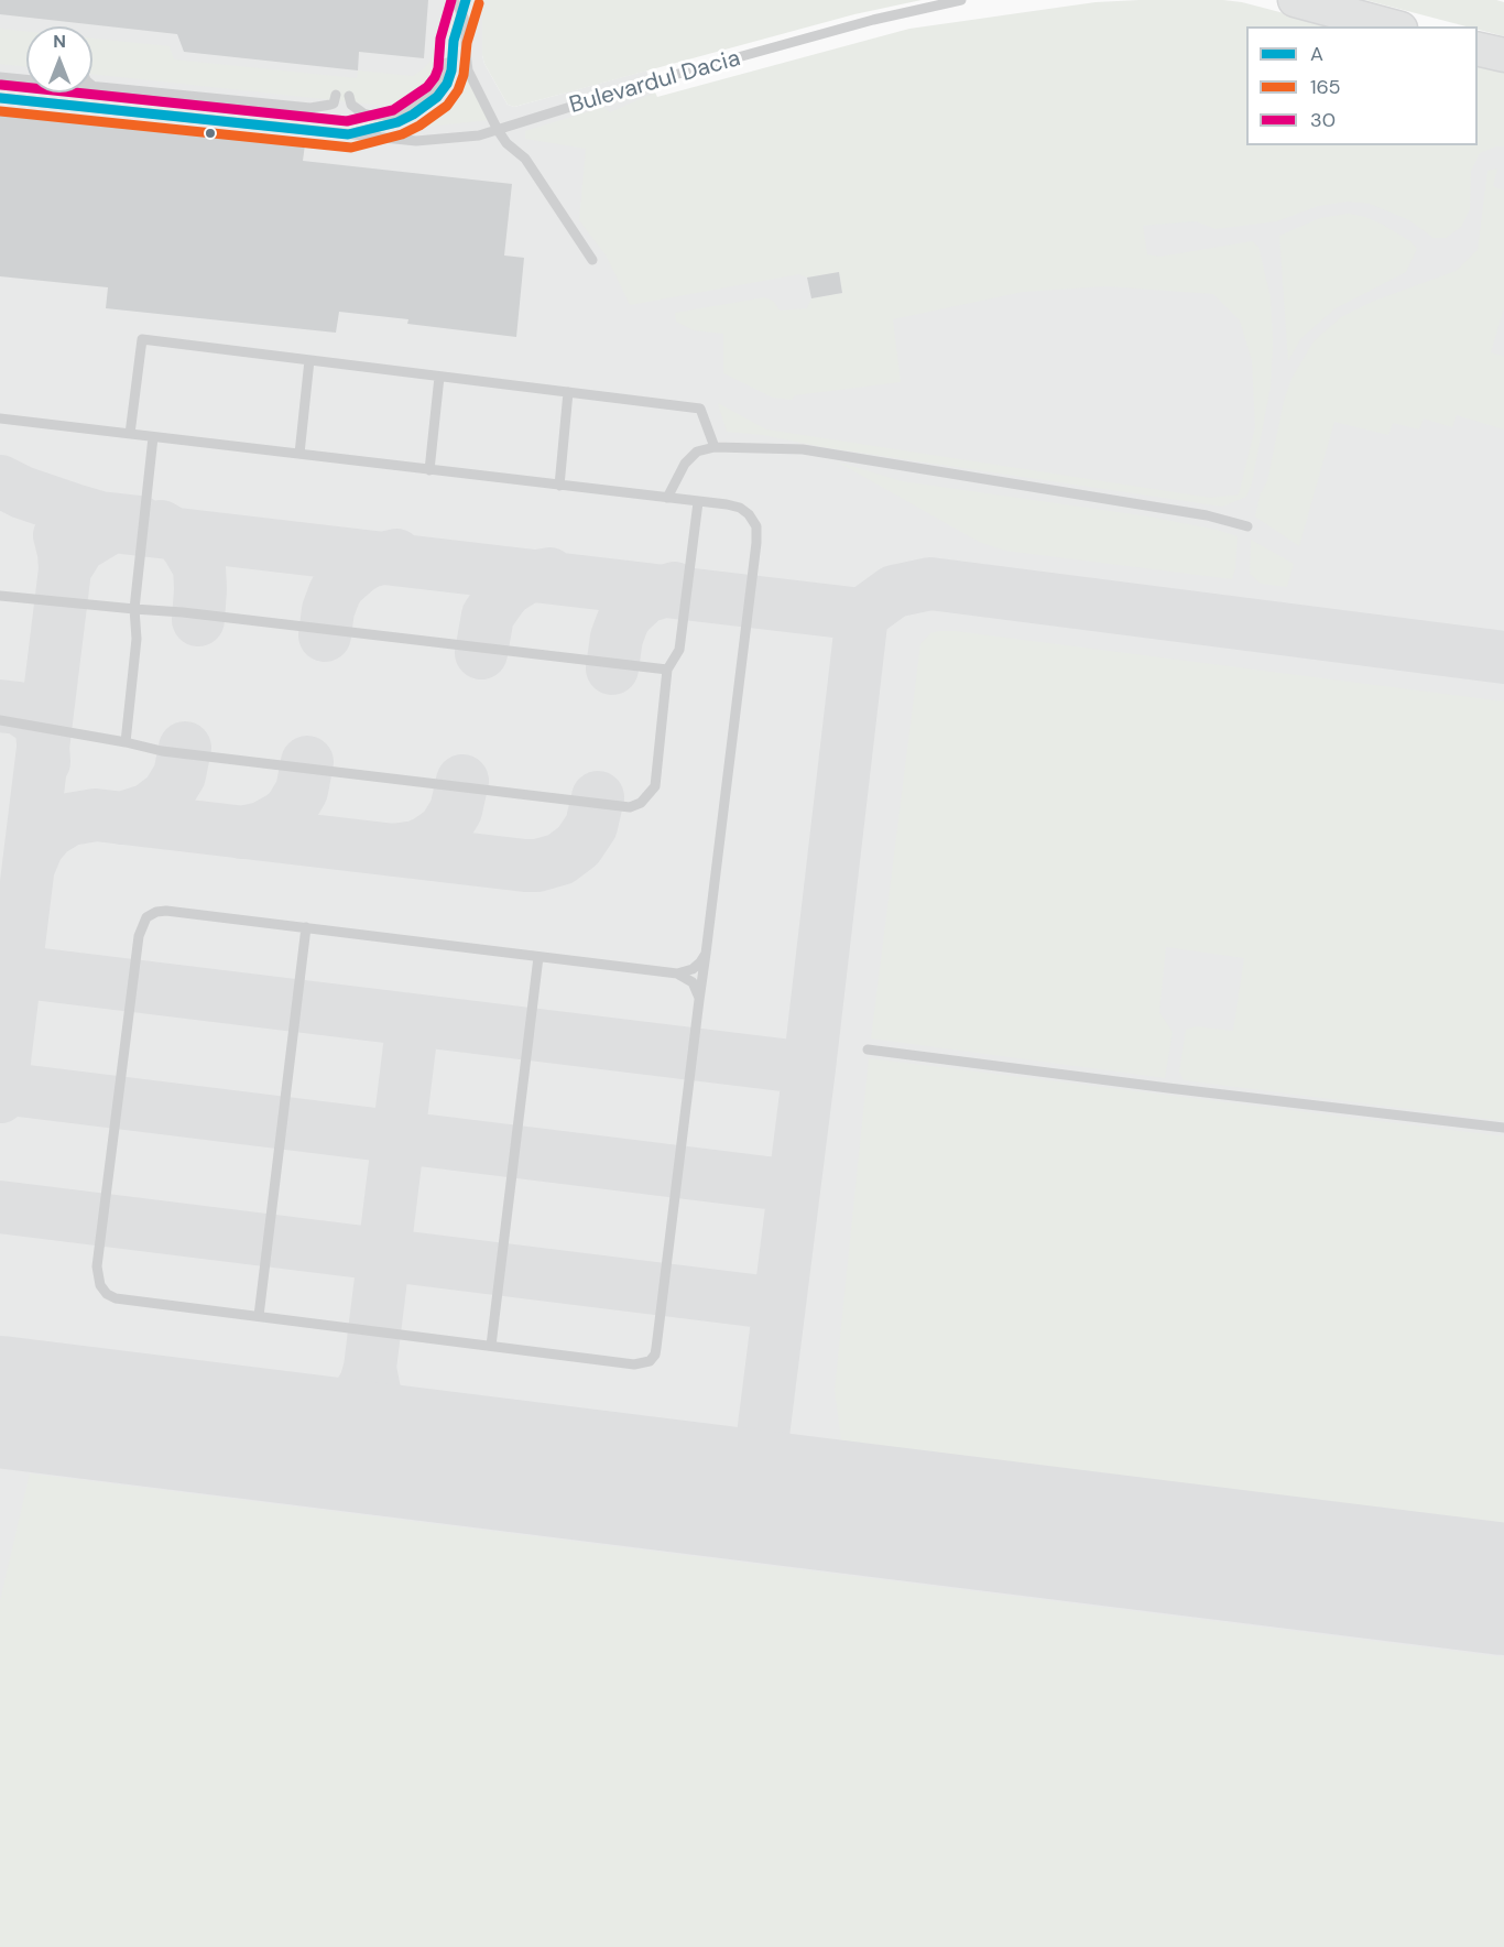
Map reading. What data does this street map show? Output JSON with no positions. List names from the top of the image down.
{
  "streets": {
    "lane": ["Bulevardul Dacia"]
  },
  "lines": ["transit line A", "transit line 30", "transit line 165"],
  "legend": ["A", "165", "30"],
  "north": "top"
}
